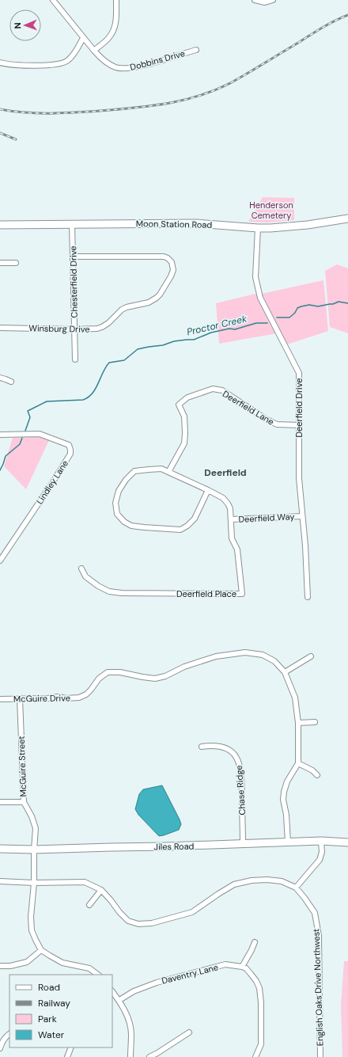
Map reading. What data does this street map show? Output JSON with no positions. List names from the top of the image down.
{
  "streets": {
    "street": [
      "Dobbins Drive",
      "Moon Station Road",
      "Chesterfield Drive",
      "Winsburg Drive",
      "Deerfield Lane",
      "Deerfield Drive",
      "Lindley Lane",
      "Deerfield Way",
      "Deerfield Place",
      "McGuire Drive",
      "McGuire Street",
      "Chase Ridge",
      "Jiles Road",
      "Daventry Lane",
      "English Oaks Drive Northwest"
    ]
  },
  "crossings": [
    ["Moon Station Road", "Chesterfield Drive"],
    ["Moon Station Road", "Deerfield Drive"],
    ["Chesterfield Drive", "Winsburg Drive"],
    ["Deerfield Lane", "Deerfield Drive"],
    ["Deerfield Lane", "Deerfield Place"],
    ["Deerfield Drive", "Deerfield Way"],
    ["Deerfield Way", "Deerfield Place"],
    ["McGuire Drive", "McGuire Street"],
    ["McGuire Street", "Jiles Road"],
    ["McGuire Street", "English Oaks Drive Northwest"],
    ["Chase Ridge", "Jiles Road"]
  ],
  "districts": ["Deerfield"],
  "water": ["Proctor Creek"],
  "parks": ["Henderson Cemetery"],
  "legend": [
    "Road",
    "Railway",
    "Park",
    "Water"
  ],
  "north": "left"
}
